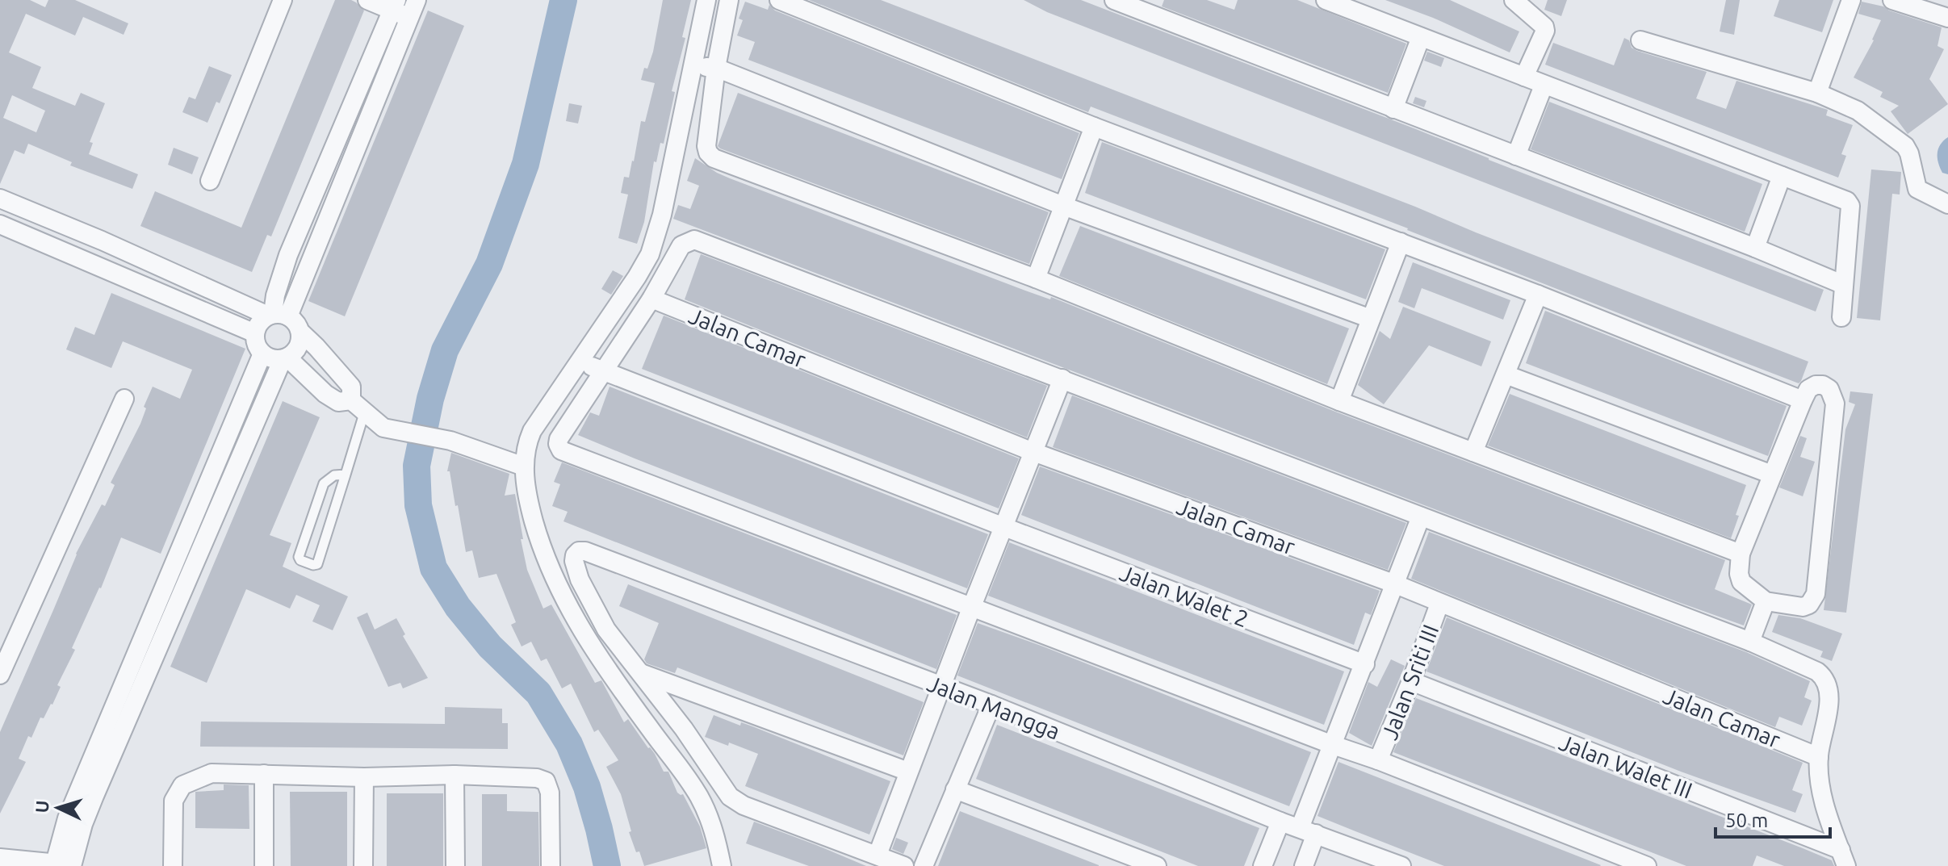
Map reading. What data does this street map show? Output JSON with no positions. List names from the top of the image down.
{
  "streets": {
    "street": [
      "Jalan Camar",
      "Jalan Walet 2",
      "Jalan Sriti III",
      "Jalan Mangga",
      "Jalan Walet III"
    ]
  },
  "crossings": [
    ["Jalan Camar", "Jalan Sriti III"],
    ["Jalan Sriti III", "Jalan Walet III"]
  ],
  "scale_bar": "50 m",
  "north": "left"
}
